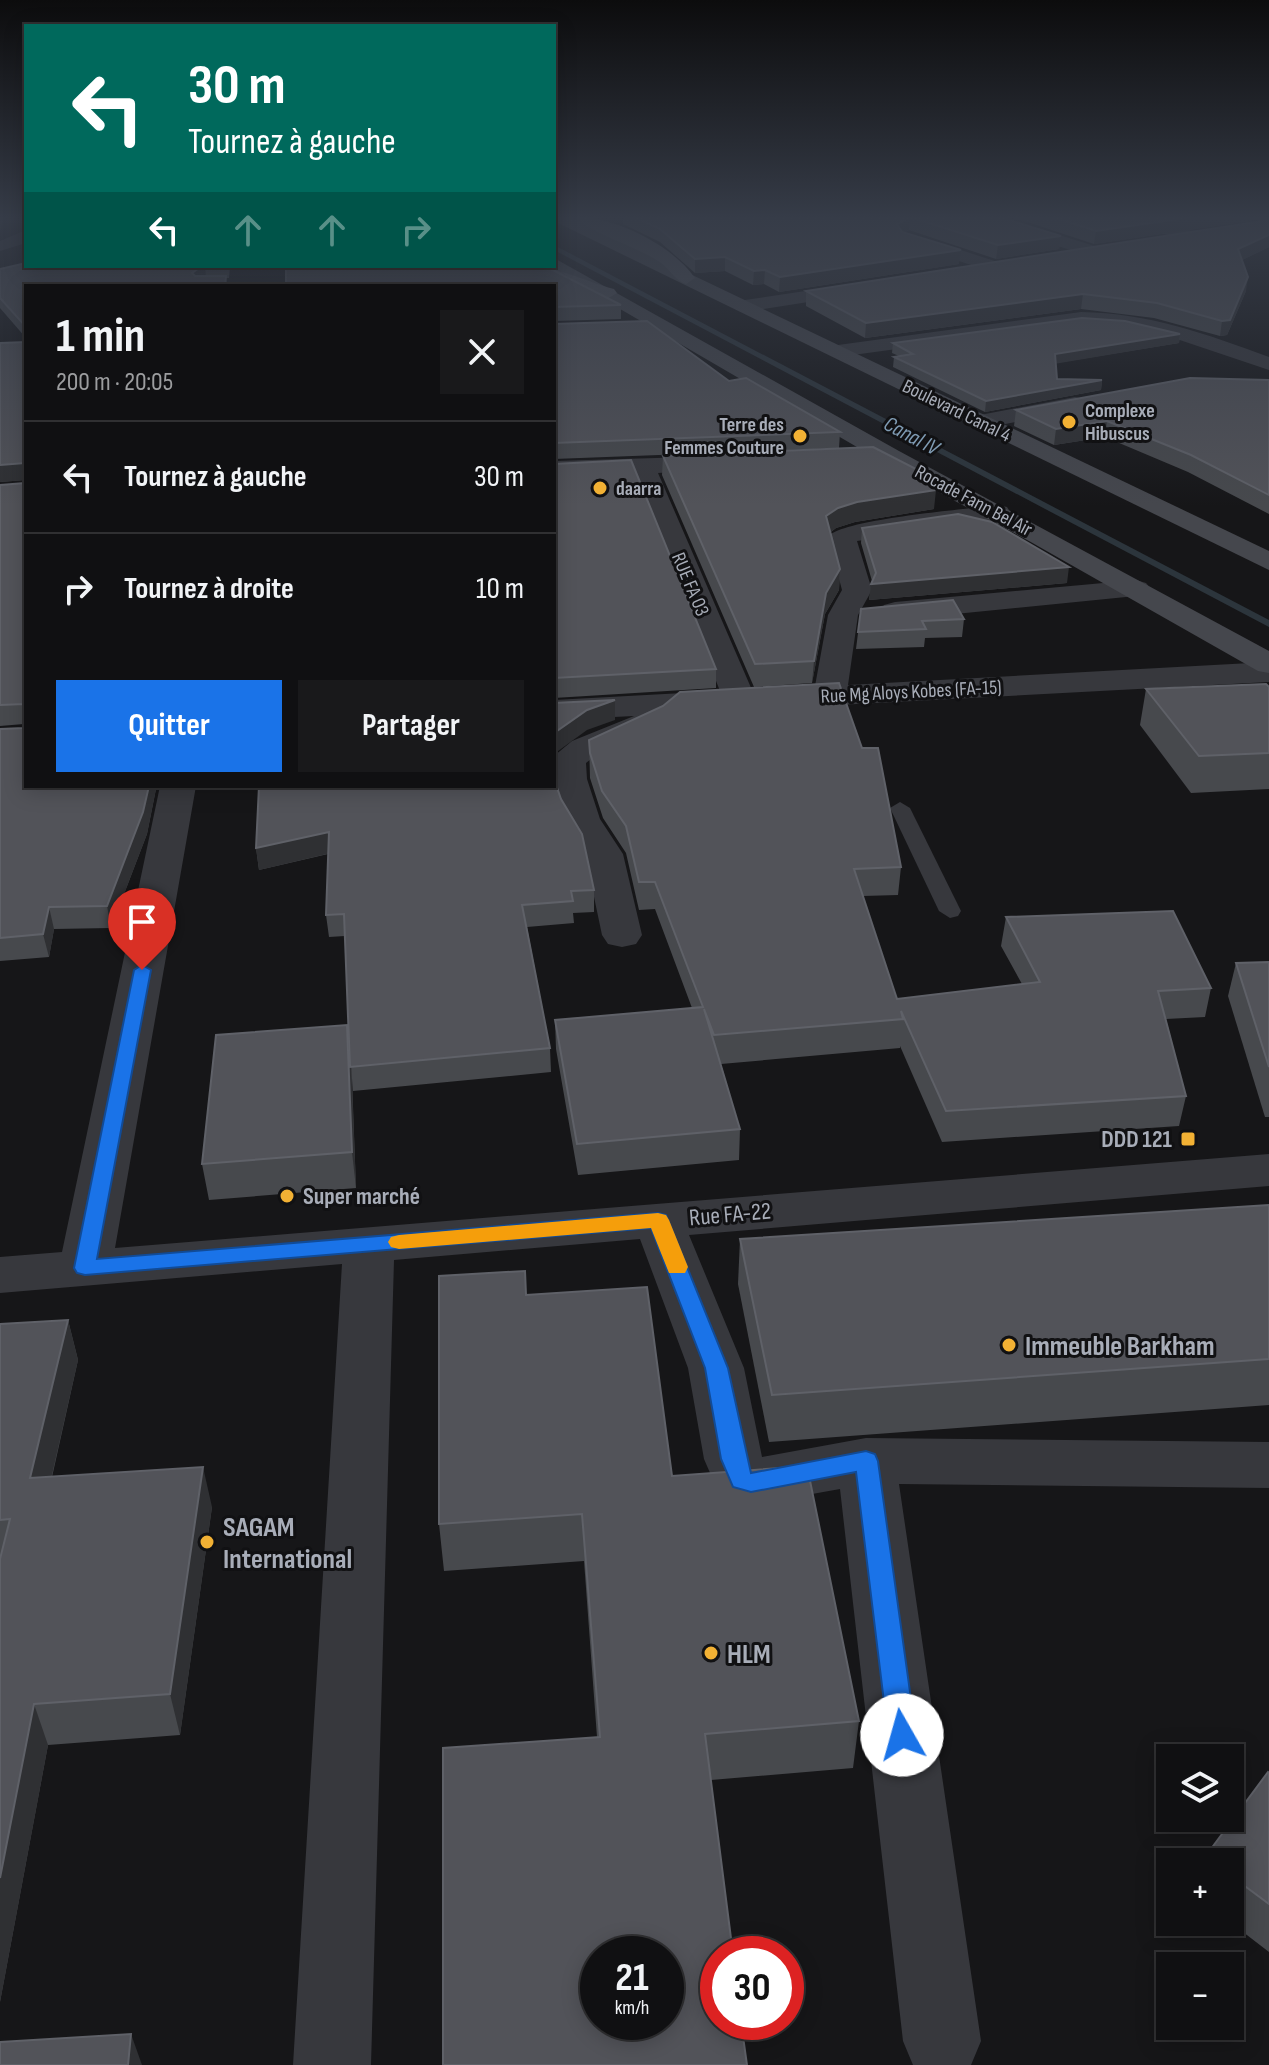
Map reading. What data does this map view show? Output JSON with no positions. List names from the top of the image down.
{
  "streets": {
    "main road": ["Boulevard Canal 4", "Rocade Fann Bel Air"],
    "street": ["RUE FA 03", "Rue Mg Aloys Kobes (FA-15)", "Rue FA-22"]
  },
  "crossings": [
    ["RUE FA 03", "Rue Mg Aloys Kobes (FA-15)"]
  ],
  "water": ["Canal IV"],
  "places": {
    "other": [
      "Complexe Hibuscus",
      "Terre des Femmes Couture",
      "daarra",
      "Super marché",
      "Immeuble Barkham",
      "SAGAM International",
      "HLM"
    ],
    "transit": ["DDD 121"]
  },
  "page": {
    "turn": ["30 m", "Tournez à gauche"],
    "heading": ["1 min", "200 m · 20:05"],
    "list": [
      {
        "name": "Tournez à gauche",
        "value": "30 m"
      },
      {
        "name": "Tournez à droite",
        "value": "10 m"
      }
    ],
    "buttons": ["Quitter", "Partager"],
    "map_buttons": ["+", "−"],
    "speed": "21 km/h",
    "limit": "30"
  }
}
